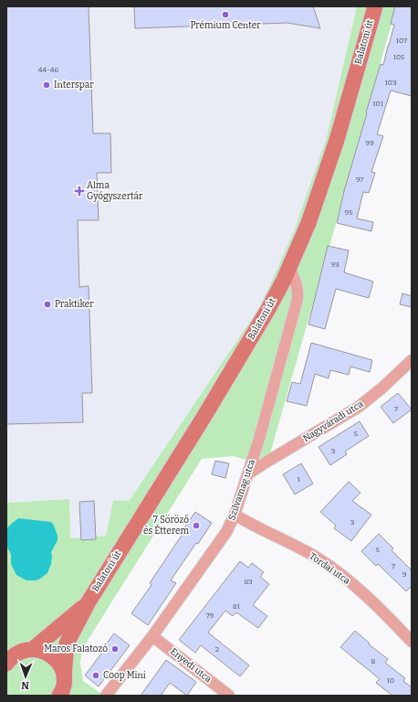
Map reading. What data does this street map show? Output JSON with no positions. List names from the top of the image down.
{
  "streets": {
    "main road": ["Balatoni út"],
    "street": [
      "Nagyváradi utca",
      "Szilvamag utca",
      "Tordai utca",
      "Enyedi utca"
    ]
  },
  "crossings": [
    ["Balatoni út", "Szilvamag utca"],
    ["Nagyváradi utca", "Szilvamag utca"],
    ["Szilvamag utca", "Tordai utca"],
    ["Szilvamag utca", "Enyedi utca"]
  ],
  "places": {
    "other": [
      "Prémium Center",
      "Interspar",
      "Praktiker",
      "7 Söröző és Étterem",
      "Maros Falatozó",
      "Coop Mini"
    ],
    "health": ["Alma Gyógyszertár"]
  },
  "house_numbers": [
    "107",
    "105",
    "44-46",
    "103",
    "101",
    "99",
    "97",
    "95",
    "93",
    "7",
    "5",
    "3",
    "1",
    "3",
    "5",
    "7",
    "9",
    "83",
    "81",
    "79",
    "2",
    "8",
    "10"
  ],
  "north": "bottom"
}
